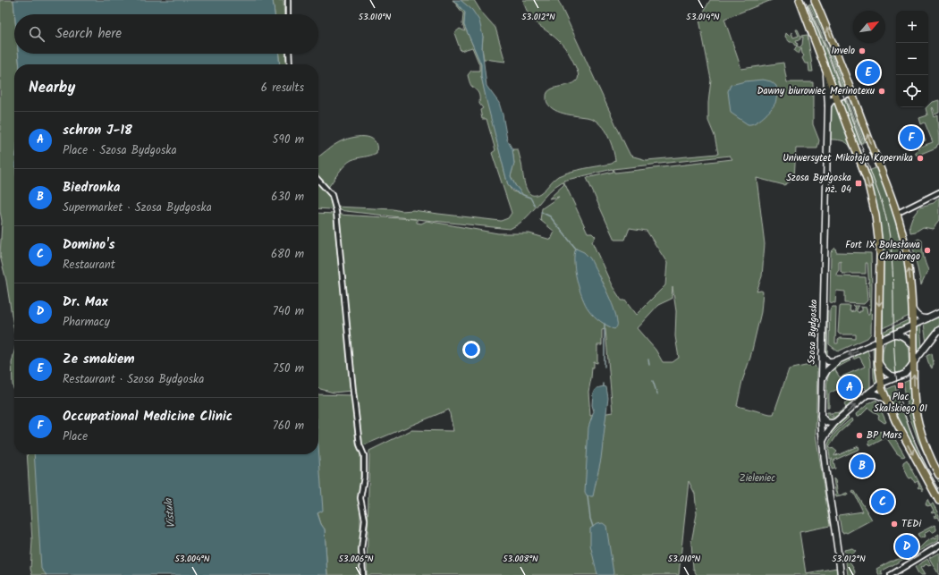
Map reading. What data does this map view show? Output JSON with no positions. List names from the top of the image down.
{
  "streets": {
    "main road": ["Szosa Bydgoska"]
  },
  "water": ["Vistula"],
  "parks": ["Zieleniec"],
  "places": {
    "other": [
      "Invelo",
      "Dawny biurowiec Merinotexu",
      "Uniwersytet Mikołaja Kopernika",
      "Fort IX Bolesława Chrobrego",
      "BP Mars",
      "TEDi"
    ],
    "transit": ["Szosa Bydgoska nż. 04", "Plac Skalskiego 01"]
  },
  "north": "top right",
  "page": {
    "map_buttons": ["+", "−"],
    "search": "Search here",
    "pins": [
      "E",
      "F",
      "A",
      "B",
      "C",
      "D"
    ],
    "heading": ["Nearby", "6 results"],
    "list": [
      {
        "mark": "A",
        "name": "schron J-18",
        "note": "Place · Szosa Bydgoska",
        "value": "590 m"
      },
      {
        "mark": "B",
        "name": "Biedronka",
        "note": "Supermarket · Szosa Bydgoska",
        "value": "630 m"
      },
      {
        "mark": "C",
        "name": "Domino's",
        "note": "Restaurant",
        "value": "680 m"
      },
      {
        "mark": "D",
        "name": "Dr. Max",
        "note": "Pharmacy",
        "value": "740 m"
      },
      {
        "mark": "E",
        "name": "Ze smakiem",
        "note": "Restaurant · Szosa Bydgoska",
        "value": "750 m"
      },
      {
        "mark": "F",
        "name": "Occupational Medicine Clinic",
        "note": "Place",
        "value": "760 m"
      }
    ]
  },
  "coordinates": [
    "53.010°N",
    "53.012°N",
    "53.014°N",
    "53.004°N",
    "53.006°N",
    "53.008°N"
  ]
}
